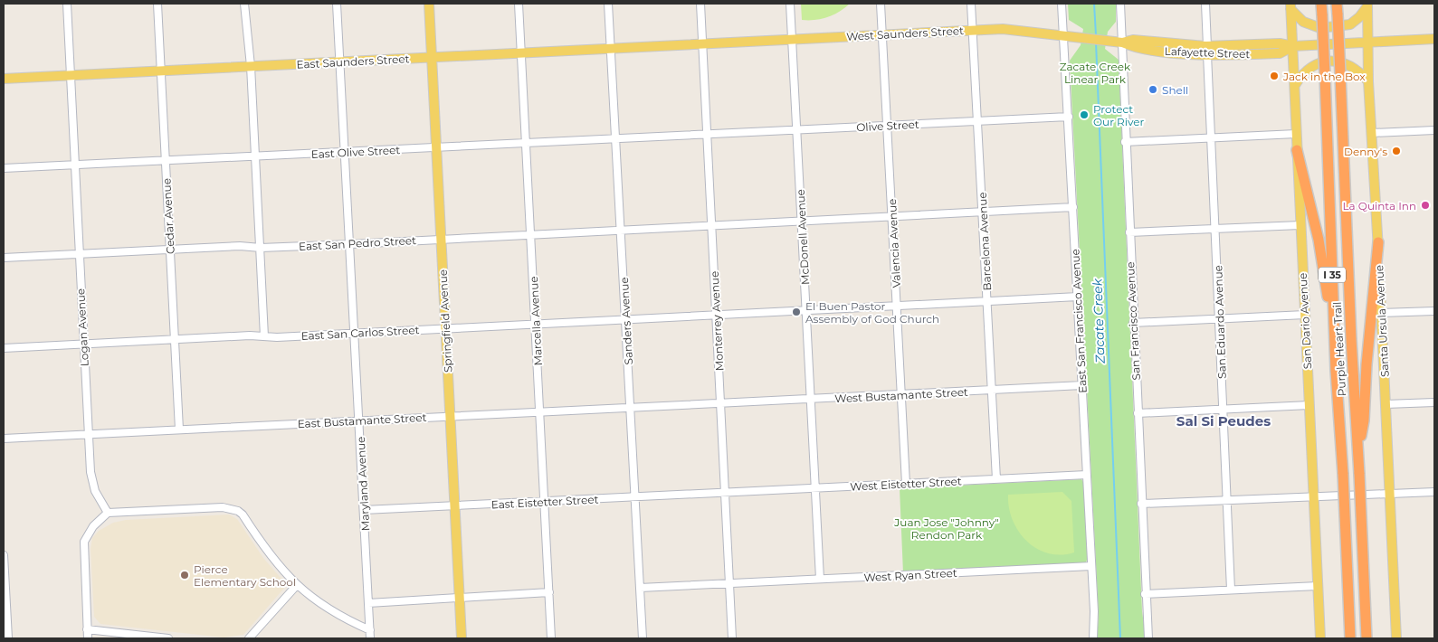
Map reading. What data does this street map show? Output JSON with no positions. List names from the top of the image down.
{
  "streets": {
    "highway": ["I 35", "Purple Heart Trail"],
    "main road": [
      "West Saunders Street",
      "Lafayette Street",
      "East Saunders Street",
      "Springfield Avenue",
      "San Dario Avenue",
      "Santa Ursula Avenue"
    ],
    "street": [
      "Olive Street",
      "East Olive Street",
      "Cedar Avenue",
      "McDonell Avenue",
      "Barcelona Avenue",
      "East San Pedro Street",
      "Valencia Avenue",
      "Marcella Avenue",
      "Sanders Avenue",
      "Monterrey Avenue",
      "East San Francisco Avenue",
      "San Francisco Avenue",
      "San Eduardo Avenue",
      "Logan Avenue",
      "East San Carlos Street",
      "West Bustamante Street",
      "East Bustamante Street",
      "Maryland Avenue",
      "West Eistetter Street",
      "East Eistetter Street",
      "West Ryan Street"
    ]
  },
  "crossings": [
    ["West Saunders Street", "Lafayette Street"],
    ["West Saunders Street", "East Saunders Street"],
    ["West Saunders Street", "McDonell Avenue"],
    ["West Saunders Street", "Barcelona Avenue"],
    ["West Saunders Street", "Valencia Avenue"],
    ["West Saunders Street", "Monterrey Avenue"],
    ["West Saunders Street", "East San Francisco Avenue"],
    ["Lafayette Street", "San Francisco Avenue"],
    ["Lafayette Street", "San Dario Avenue"],
    ["Lafayette Street", "Santa Ursula Avenue"],
    ["Lafayette Street", "San Eduardo Avenue"],
    ["East Saunders Street", "Cedar Avenue"],
    ["East Saunders Street", "Springfield Avenue"],
    ["East Saunders Street", "Marcella Avenue"],
    ["East Saunders Street", "Sanders Avenue"],
    ["East Saunders Street", "Monterrey Avenue"],
    ["East Saunders Street", "Logan Avenue"],
    ["East Saunders Street", "Maryland Avenue"],
    ["Olive Street", "East Olive Street"],
    ["Olive Street", "McDonell Avenue"],
    ["Olive Street", "Barcelona Avenue"],
    ["Olive Street", "Valencia Avenue"],
    ["Olive Street", "Monterrey Avenue"],
    ["Olive Street", "East San Francisco Avenue"],
    ["East Olive Street", "Cedar Avenue"],
    ["East Olive Street", "Springfield Avenue"],
    ["East Olive Street", "Marcella Avenue"],
    ["East Olive Street", "Sanders Avenue"],
    ["East Olive Street", "Monterrey Avenue"],
    ["East Olive Street", "Logan Avenue"],
    ["East Olive Street", "Maryland Avenue"],
    ["Cedar Avenue", "East San Pedro Street"],
    ["Cedar Avenue", "East San Carlos Street"],
    ["Cedar Avenue", "East Bustamante Street"],
    ["McDonell Avenue", "East San Pedro Street"],
    ["McDonell Avenue", "East San Carlos Street"],
    ["McDonell Avenue", "West Bustamante Street"],
    ["McDonell Avenue", "West Eistetter Street"],
    ["McDonell Avenue", "West Ryan Street"],
    ["Barcelona Avenue", "East San Pedro Street"],
    ["Barcelona Avenue", "East San Carlos Street"],
    ["Barcelona Avenue", "West Bustamante Street"],
    ["Barcelona Avenue", "West Eistetter Street"],
    ["East San Pedro Street", "Valencia Avenue"],
    ["East San Pedro Street", "Springfield Avenue"],
    ["East San Pedro Street", "Marcella Avenue"],
    ["East San Pedro Street", "Sanders Avenue"],
    ["East San Pedro Street", "Monterrey Avenue"],
    ["East San Pedro Street", "East San Francisco Avenue"],
    ["East San Pedro Street", "Logan Avenue"],
    ["East San Pedro Street", "Maryland Avenue"],
    ["Valencia Avenue", "East San Carlos Street"],
    ["Valencia Avenue", "West Bustamante Street"],
    ["Valencia Avenue", "West Eistetter Street"],
    ["Springfield Avenue", "East San Carlos Street"],
    ["Springfield Avenue", "East Bustamante Street"],
    ["Springfield Avenue", "East Eistetter Street"],
    ["Marcella Avenue", "East San Carlos Street"],
    ["Marcella Avenue", "East Bustamante Street"],
    ["Marcella Avenue", "East Eistetter Street"],
    ["Sanders Avenue", "East San Carlos Street"],
    ["Sanders Avenue", "East Bustamante Street"],
    ["Sanders Avenue", "East Eistetter Street"],
    ["Sanders Avenue", "West Ryan Street"],
    ["Monterrey Avenue", "East San Carlos Street"],
    ["Monterrey Avenue", "West Bustamante Street"],
    ["Monterrey Avenue", "East Bustamante Street"],
    ["Monterrey Avenue", "West Eistetter Street"],
    ["Monterrey Avenue", "East Eistetter Street"],
    ["Monterrey Avenue", "West Ryan Street"],
    ["East San Francisco Avenue", "East San Carlos Street"],
    ["East San Francisco Avenue", "West Bustamante Street"],
    ["East San Francisco Avenue", "West Eistetter Street"],
    ["East San Francisco Avenue", "West Ryan Street"],
    ["Logan Avenue", "East San Carlos Street"],
    ["Logan Avenue", "East Bustamante Street"],
    ["East San Carlos Street", "Maryland Avenue"],
    ["West Bustamante Street", "East Bustamante Street"],
    ["East Bustamante Street", "Maryland Avenue"],
    ["Maryland Avenue", "East Eistetter Street"],
    ["West Eistetter Street", "East Eistetter Street"]
  ],
  "districts": ["Sal Si Peudes"],
  "water": ["Zacate Creek"],
  "parks": ["Zacate Creek Linear Park", "Juan Jose \"Johnny\" Rendon Park"],
  "places": [
    "Jack in the Box",
    "Shell",
    "Protect Our River",
    "Denny's",
    "La Quinta Inn",
    "El Buen Pastor Assembly of God Church",
    "Pierce Elementary School"
  ]
}
